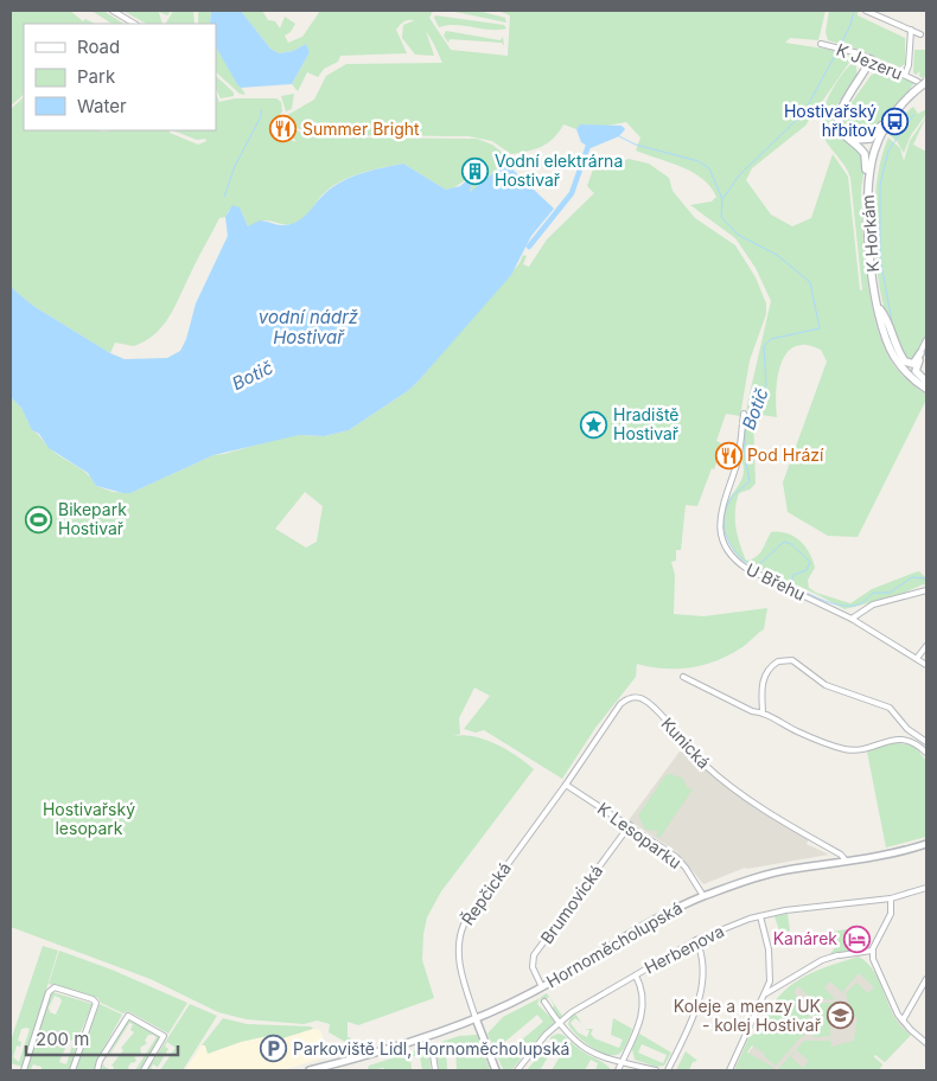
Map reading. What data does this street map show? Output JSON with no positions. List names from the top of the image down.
{
  "streets": {
    "main road": ["K Horkám"],
    "street": [
      "K Jezeru",
      "U Břehu",
      "Kunická",
      "K Lesoparku",
      "Řepčická",
      "Brumovická",
      "Hornoměcholupská",
      "Herbenova"
    ]
  },
  "crossings": [
    ["Kunická", "K Lesoparku"],
    ["Kunická", "Řepčická"],
    ["Kunická", "Hornoměcholupská"],
    ["K Lesoparku", "Řepčická"],
    ["K Lesoparku", "Brumovická"],
    ["K Lesoparku", "Hornoměcholupská"],
    ["Řepčická", "Hornoměcholupská"],
    ["Brumovická", "Hornoměcholupská"]
  ],
  "water": ["vodní nádrž Hostivař", "Botič"],
  "parks": ["Hostivařský lesopark"],
  "places": {
    "bus stop": ["Hostivařský hřbitov"],
    "restaurant": ["Summer Bright", "Pod Hrází"],
    "building": ["Vodní elektrárna Hostivař"],
    "place": ["Hradiště Hostivař"],
    "sports": ["Bikepark Hostivař"],
    "hotel": ["Kanárek"],
    "school or university": ["Koleje a menzy UK - kolej Hostivař"],
    "parking": ["Parkoviště Lidl, Hornoměcholupská"]
  },
  "legend": ["Road", "Park", "Water"],
  "scale_bar": "200 m"
}
